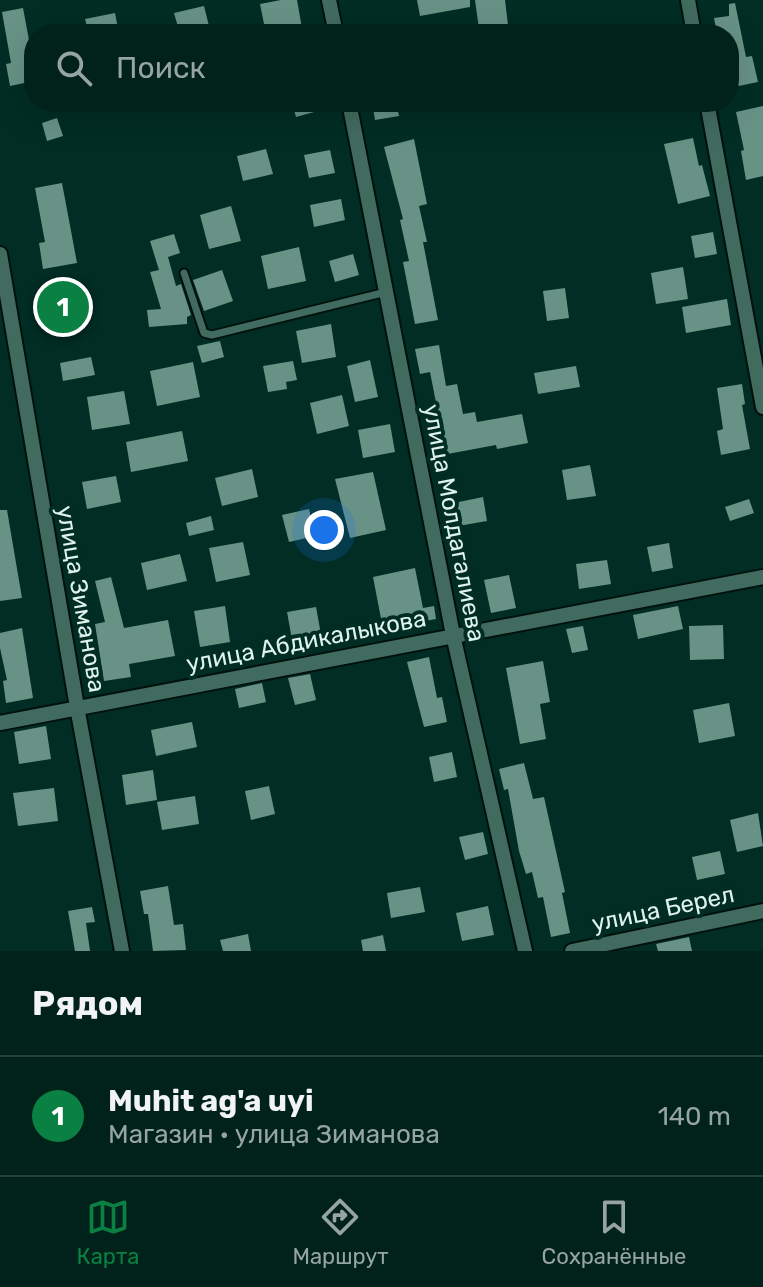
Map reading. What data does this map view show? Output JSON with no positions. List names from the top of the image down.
{
  "streets": {
    "street": [
      "улица Молдагалиева",
      "улица Зиманова",
      "улица Абдикалыкова",
      "улица Берел"
    ]
  },
  "crossings": [
    ["улица Молдагалиева", "улица Абдикалыкова"],
    ["улица Зиманова", "улица Абдикалыкова"]
  ],
  "page": {
    "search": "Поиск",
    "pins": "1",
    "heading": "Рядом",
    "list": [
      {
        "mark": "1",
        "name": "Muhit ag'a uyi",
        "note": "Магазин · улица Зиманова",
        "value": "140 m"
      }
    ],
    "nav": ["Карта", "Маршрут", "Сохранённые"]
  }
}
